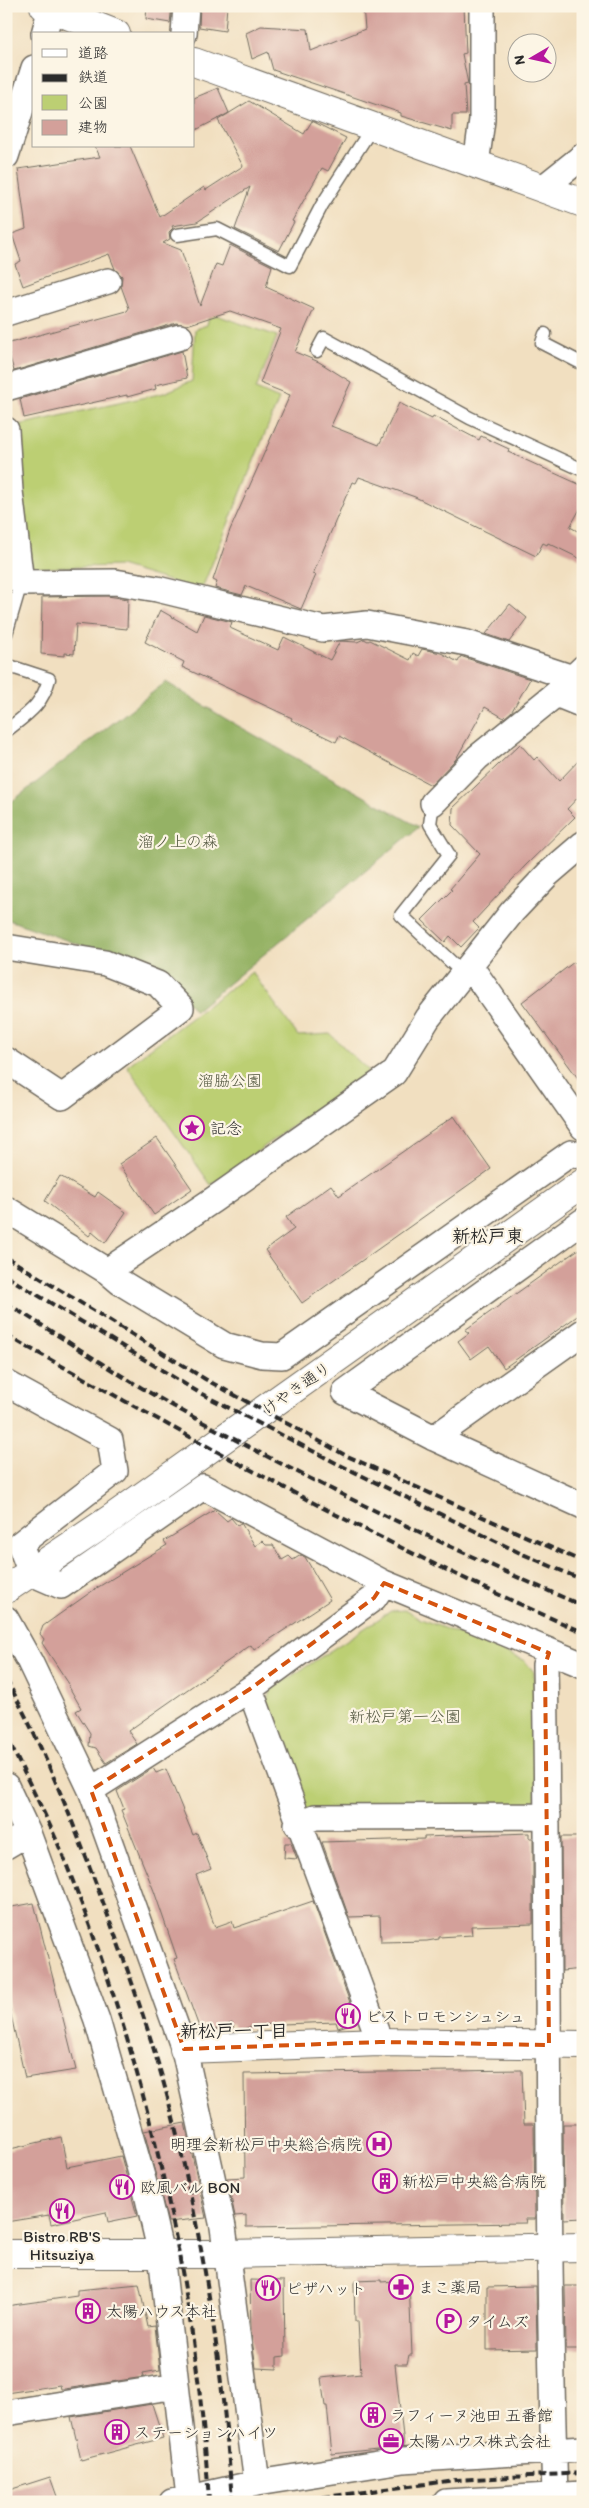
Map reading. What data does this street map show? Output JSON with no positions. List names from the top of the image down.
{
  "streets": {
    "street": ["けやき通り"]
  },
  "districts": ["新松戸東", "新松戸一丁目"],
  "parks": ["溜ノ上の森", "溜脇公園", "新松戸第一公園"],
  "places": {
    "place": ["記念"],
    "restaurant": [
      "ビストロモンシュシュ",
      "欧風バル BON",
      "Bistro RB'S Hitsuziya",
      "ピザハット"
    ],
    "hospital": ["明理会新松戸中央総合病院"],
    "building": [
      "新松戸中央総合病院",
      "太陽ハウス本社",
      "ラフィーヌ池田 五番館",
      "ステーションハイツ"
    ],
    "pharmacy": ["まこ薬局"],
    "parking": ["タイムズ"],
    "office": ["太陽ハウス株式会社"]
  },
  "legend": [
    "道路",
    "鉄道",
    "公園",
    "建物"
  ],
  "north": "left"
}
